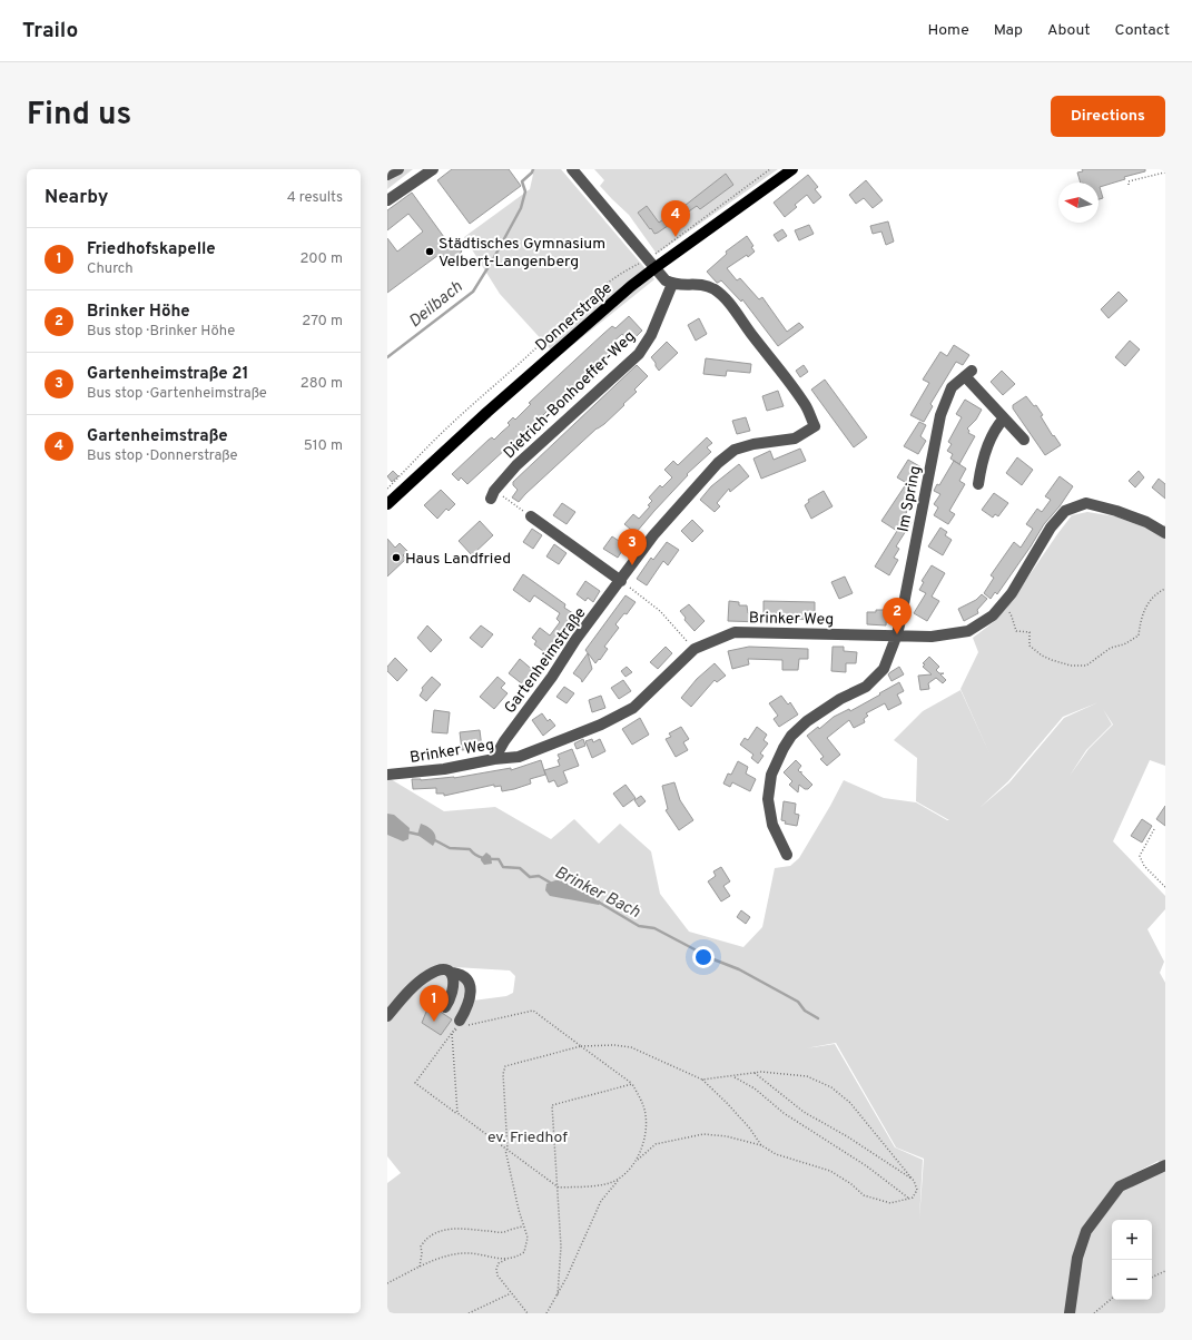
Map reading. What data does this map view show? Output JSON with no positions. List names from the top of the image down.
{
  "streets": {
    "main road": ["Donnerstraße"],
    "street": [
      "Dietrich-Bonhoeffer-Weg",
      "Im Spring",
      "Brinker Weg",
      "Gartenheimstraße"
    ]
  },
  "crossings": [
    ["Dietrich-Bonhoeffer-Weg", "Gartenheimstraße"],
    ["Im Spring", "Brinker Weg"],
    ["Brinker Weg", "Gartenheimstraße"]
  ],
  "water": ["Deilbach", "Brinker Bach"],
  "parks": ["ev. Friedhof"],
  "places": ["Städtisches Gymnasium Velbert-Langenberg", "Haus Landfried"],
  "north": "left",
  "page": {
    "header": "Trailo",
    "nav": [
      "Home",
      "Map",
      "About",
      "Contact"
    ],
    "title": "Find us",
    "buttons": "Directions",
    "heading": ["Nearby", "4 results"],
    "pins": [
      "4",
      "3",
      "2",
      "1"
    ],
    "list": [
      {
        "mark": "1",
        "name": "Friedhofskapelle",
        "note": "Church",
        "value": "200 m"
      },
      {
        "mark": "2",
        "name": "Brinker Höhe",
        "note": "Bus stop · Brinker Höhe",
        "value": "270 m"
      },
      {
        "mark": "3",
        "name": "Gartenheimstraße 21",
        "note": "Bus stop · Gartenheimstraße",
        "value": "280 m"
      },
      {
        "mark": "4",
        "name": "Gartenheimstraße",
        "note": "Bus stop · Donnerstraße",
        "value": "510 m"
      }
    ],
    "map_buttons": ["+", "−"]
  }
}
